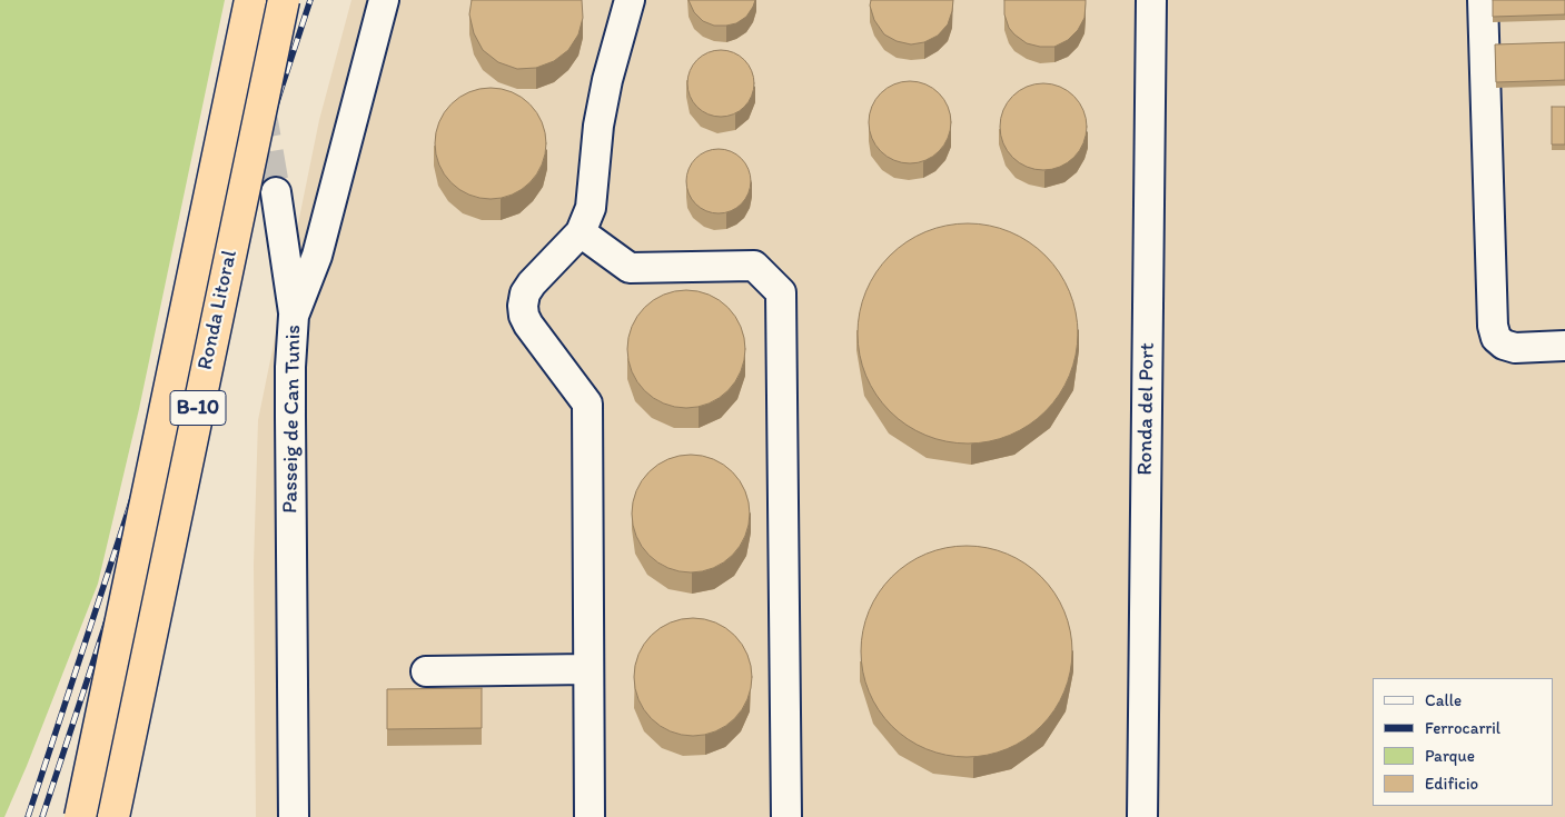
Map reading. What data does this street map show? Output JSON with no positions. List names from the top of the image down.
{
  "streets": {
    "highway": ["Ronda Litoral", "B-10"],
    "street": ["Ronda del Port", "Passeig de Can Tunis"]
  },
  "legend": [
    "Calle",
    "Ferrocarril",
    "Parque",
    "Edificio"
  ]
}
